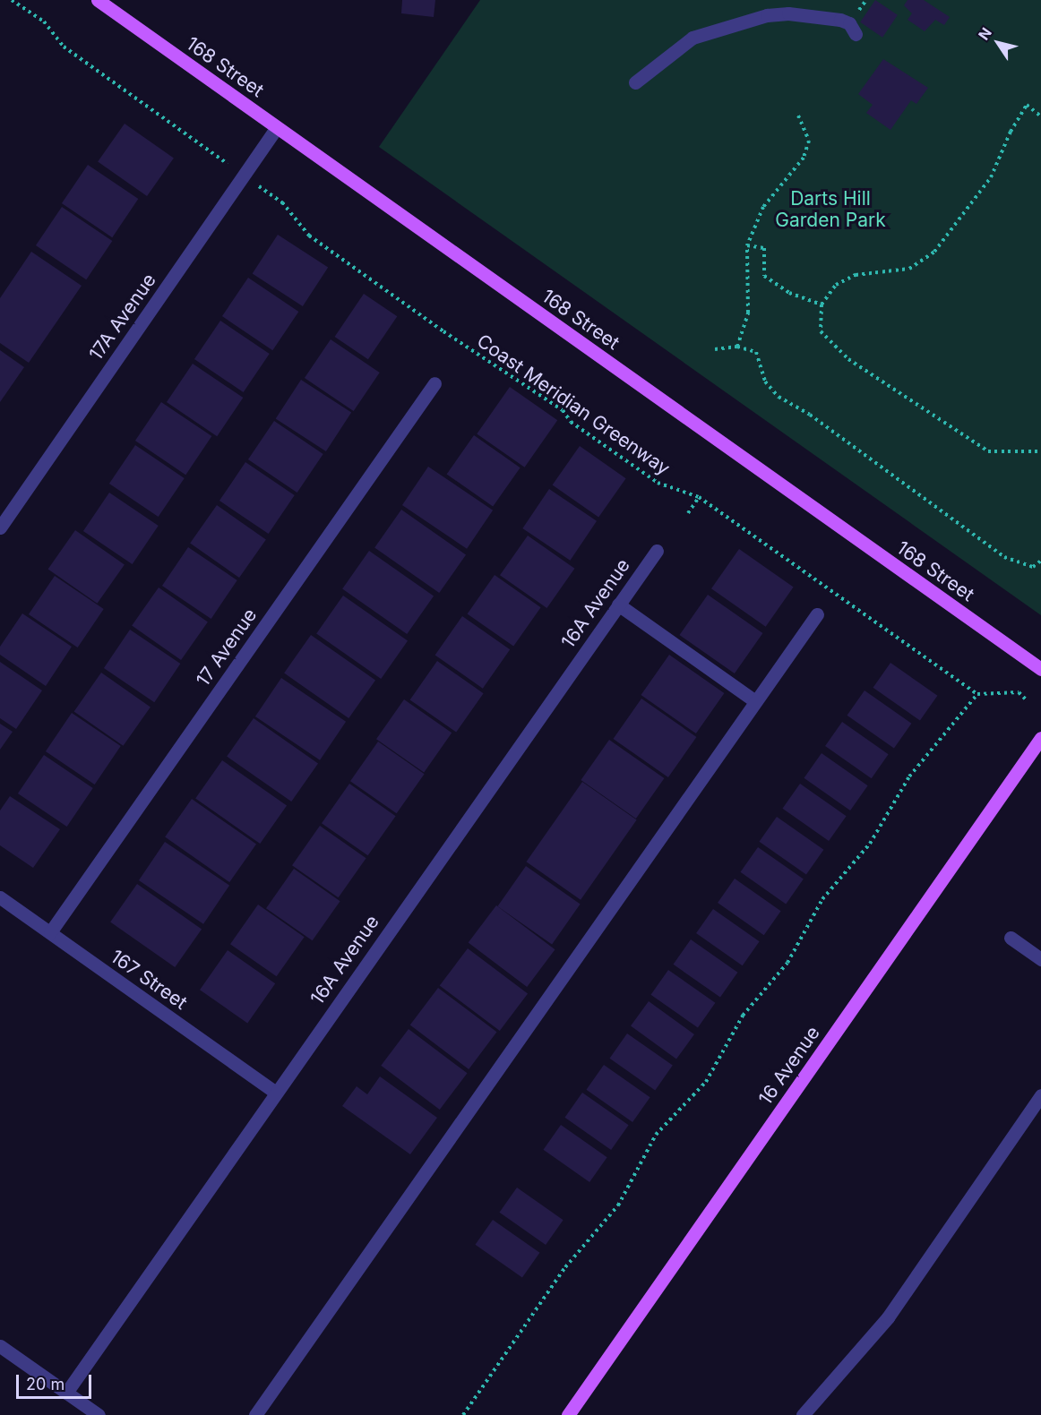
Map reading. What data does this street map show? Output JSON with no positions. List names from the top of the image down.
{
  "streets": {
    "main road": ["168 Street", "16 Avenue"],
    "street": [
      "17A Avenue",
      "16A Avenue",
      "17 Avenue",
      "167 Street"
    ],
    "path": ["Coast Meridian Greenway"]
  },
  "crossings": [
    ["168 Street", "17A Avenue"],
    ["16A Avenue", "167 Street"],
    ["17 Avenue", "167 Street"]
  ],
  "parks": ["Darts Hill Garden Park"],
  "scale_bar": "20 m",
  "north": "top left"
}
